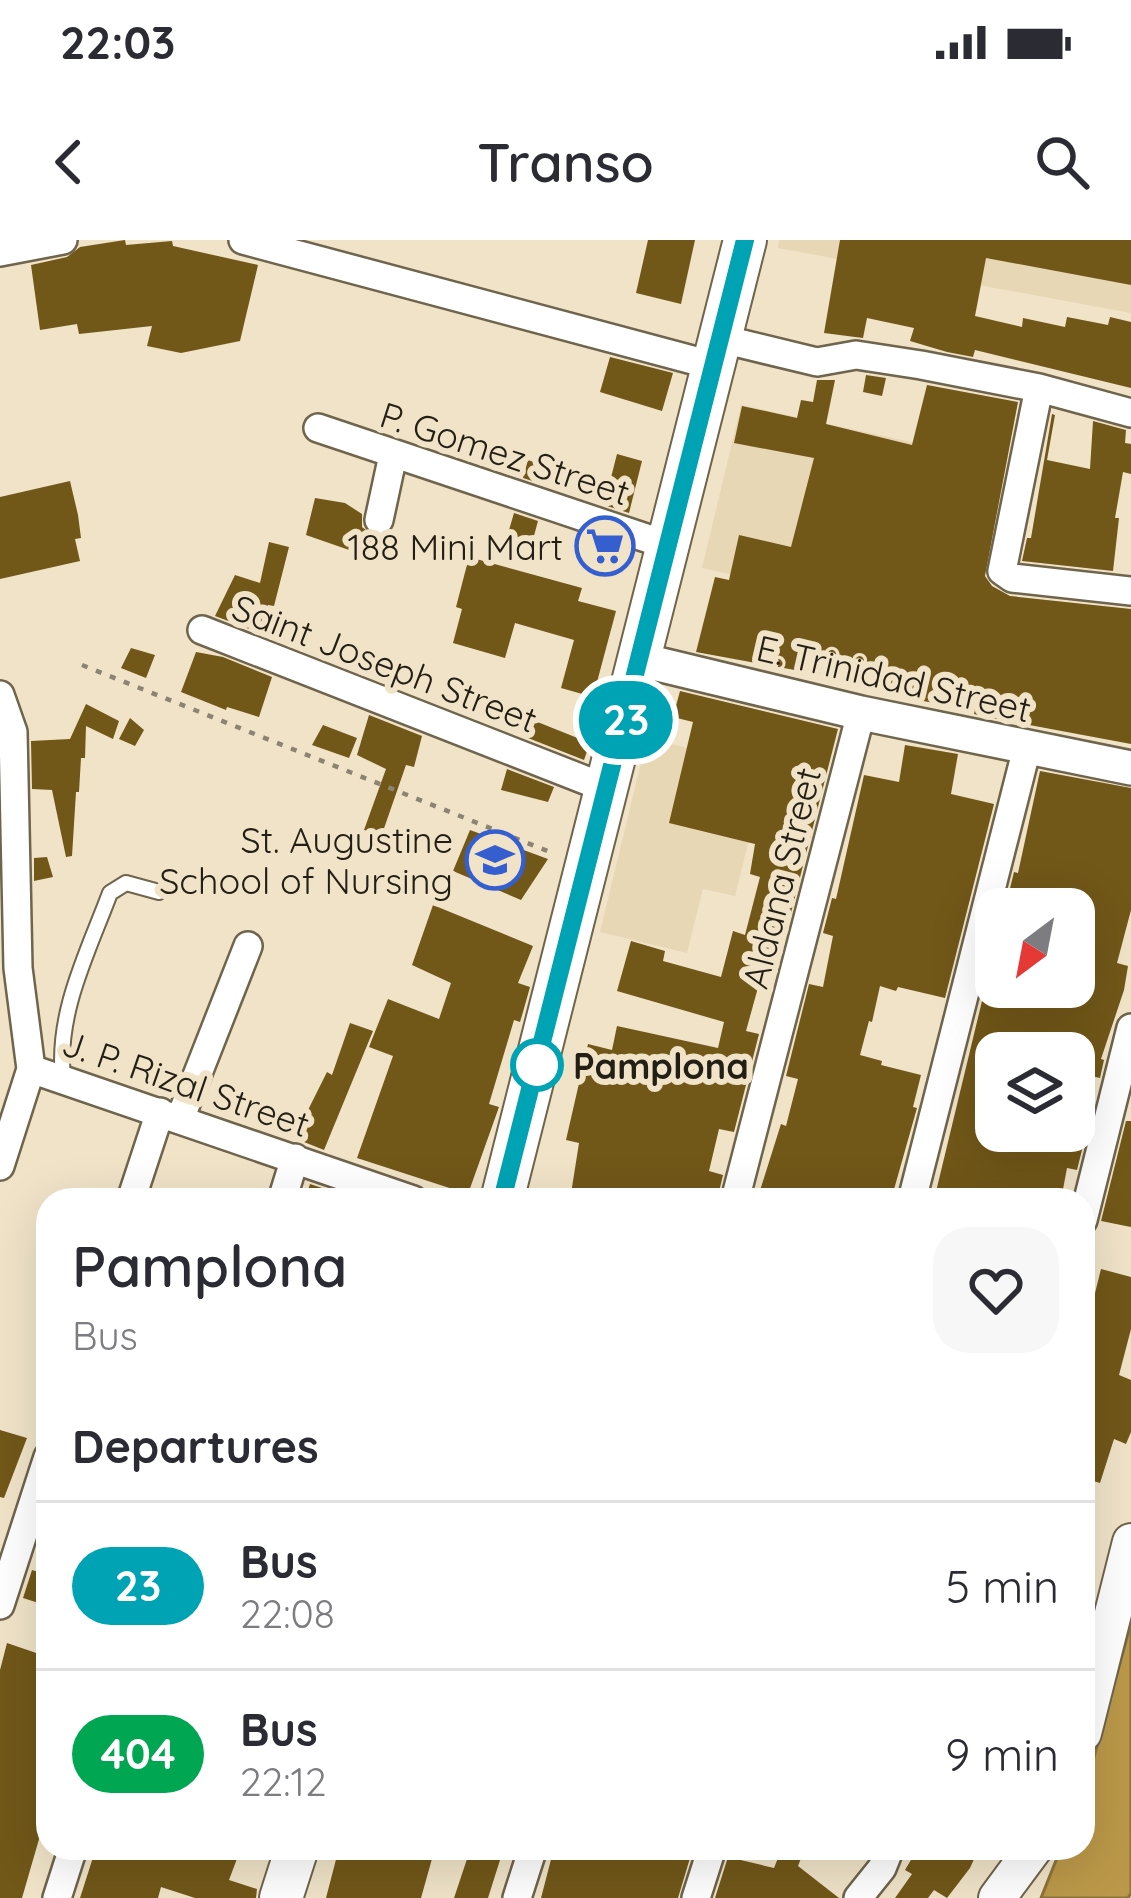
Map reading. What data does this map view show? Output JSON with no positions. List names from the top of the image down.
{
  "streets": {
    "street": [
      "P. Gomez Street",
      "Saint Joseph Street",
      "E. Trinidad Street",
      "Aldana Street",
      "J. P. Rizal Street"
    ]
  },
  "crossings": [
    ["E. Trinidad Street", "Aldana Street"]
  ],
  "places": {
    "supermarket": ["188 Mini Mart"],
    "school or university": ["St. Augustine School of Nursing"],
    "other": ["Pamplona"]
  },
  "lines": ["bus line 23"],
  "north": "bottom left",
  "page": {
    "status": "22:03",
    "header": "Transo",
    "on_map": "23",
    "heading": [
      ["Pamplona", "Bus"],
      "Departures"
    ],
    "list": [
      {
        "mark": "23",
        "name": "Bus",
        "note": "22:08",
        "value": "5 min"
      },
      {
        "mark": "404",
        "name": "Bus",
        "note": "22:12",
        "value": "9 min"
      }
    ]
  }
}
